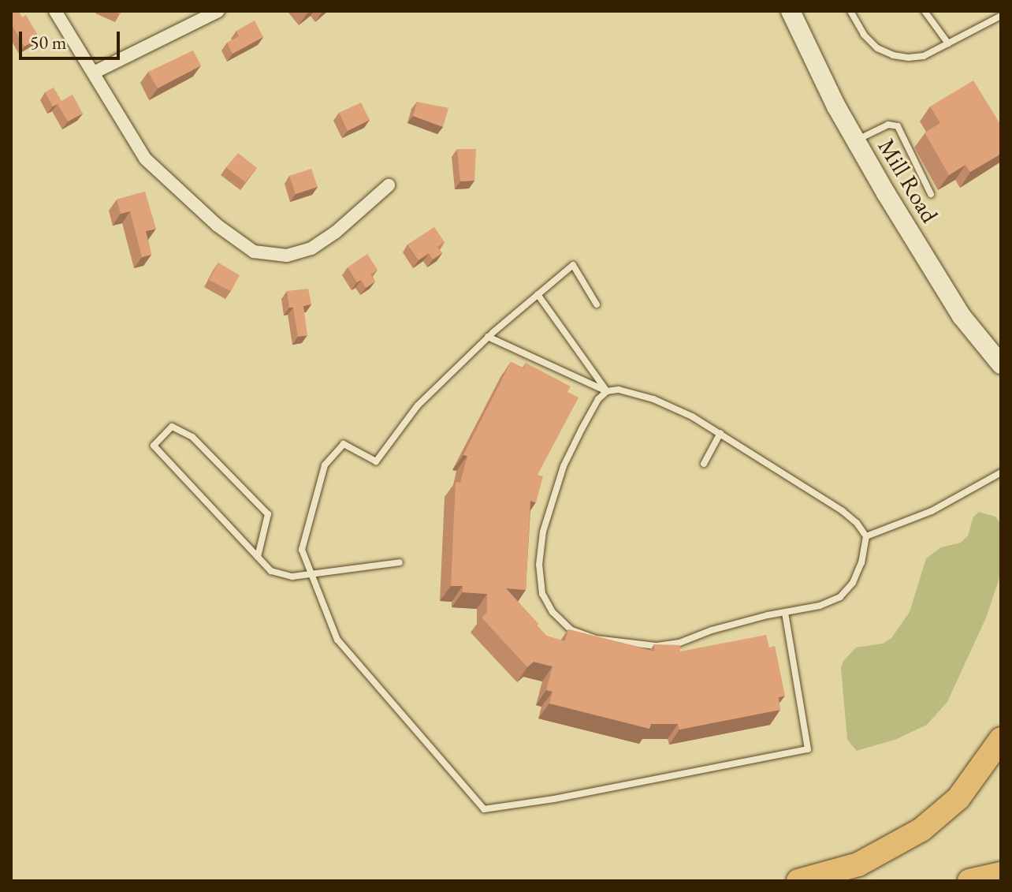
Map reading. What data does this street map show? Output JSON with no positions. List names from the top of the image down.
{
  "streets": {
    "main road": ["Mill Road"]
  },
  "scale_bar": "50 m"
}
